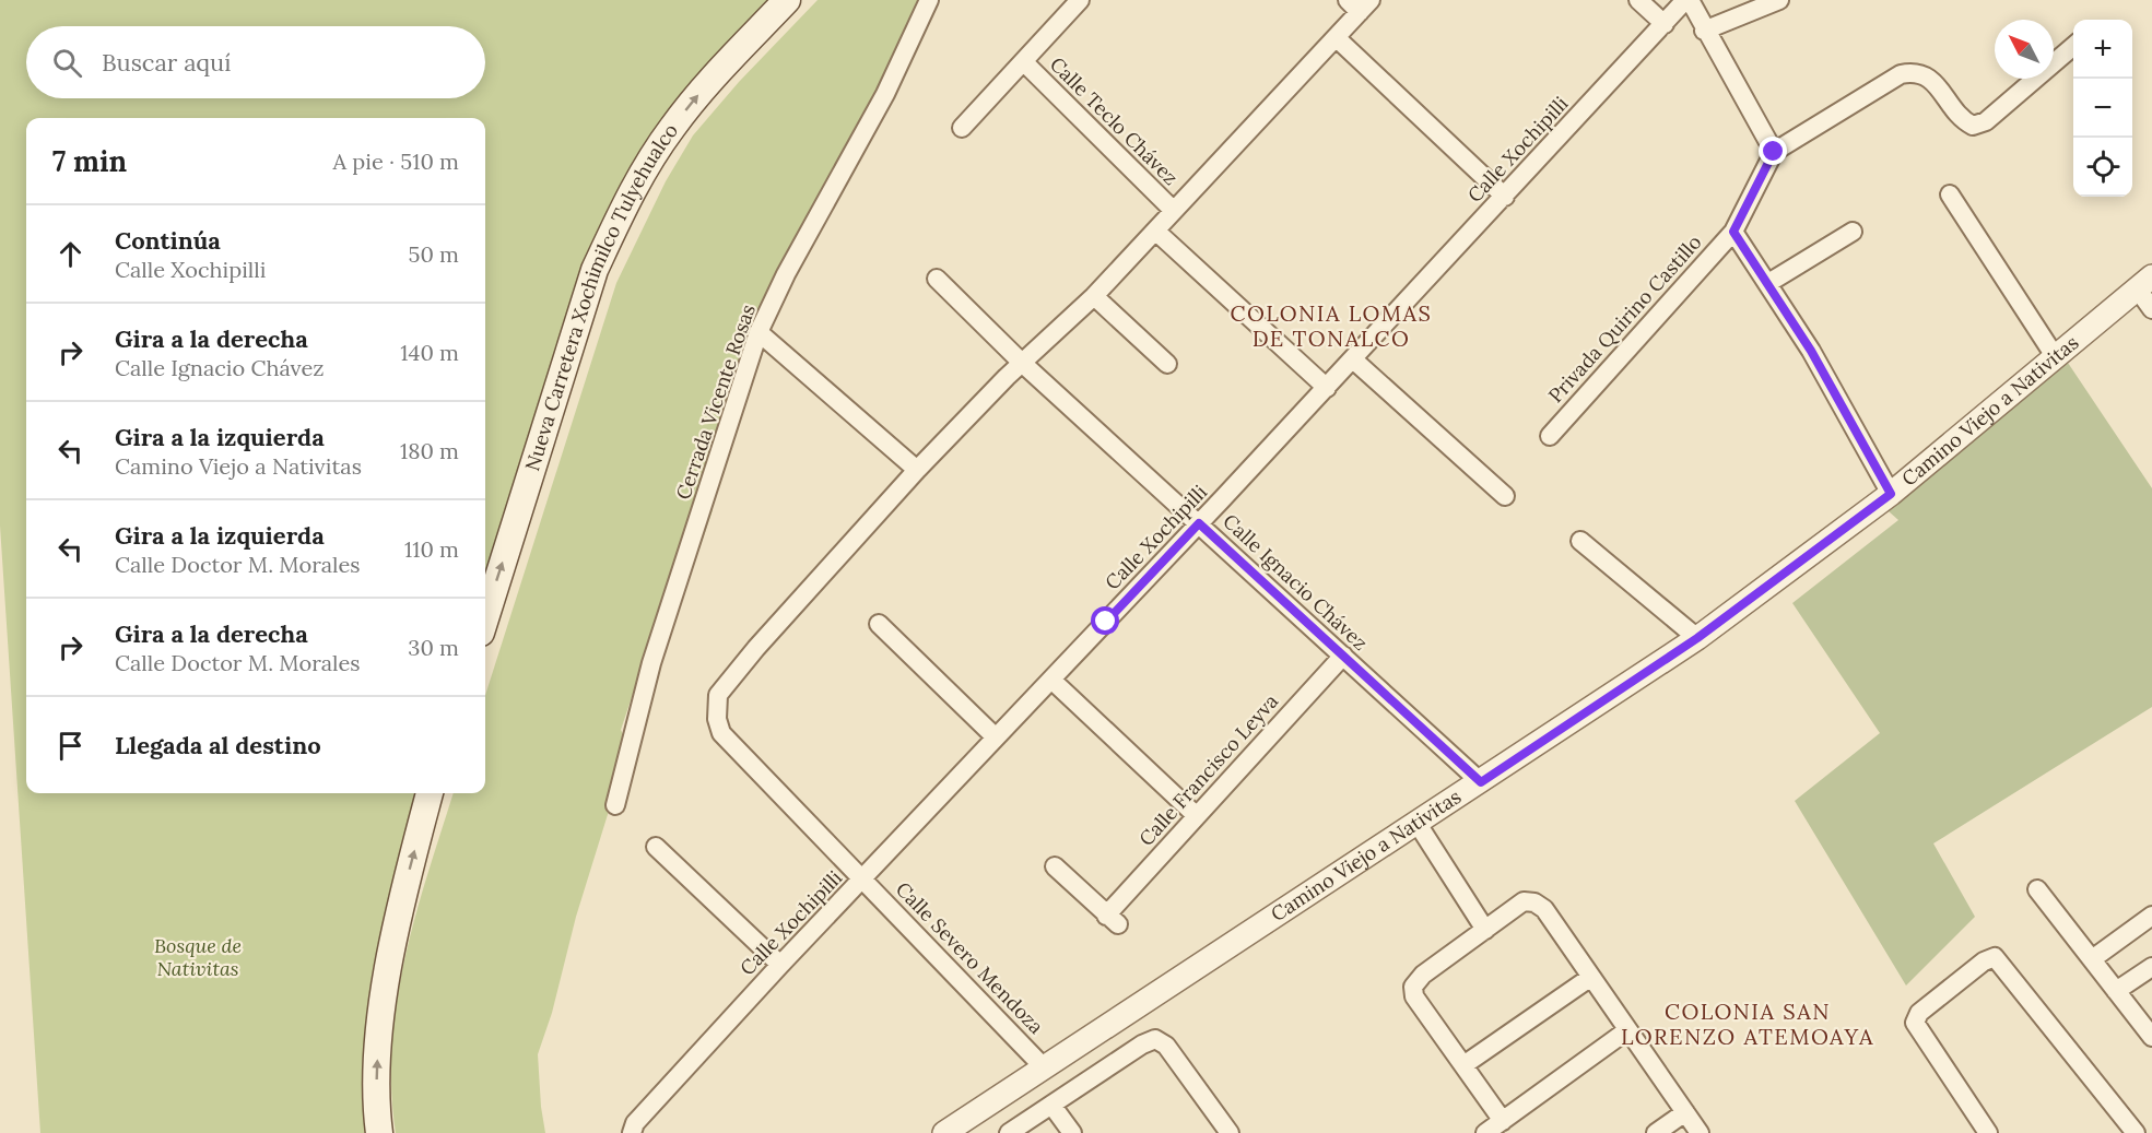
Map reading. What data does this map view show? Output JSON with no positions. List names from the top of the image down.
{
  "streets": {
    "main road": ["Nueva Carretera Xochimilco Tulyehualco"],
    "street": [
      "Calle Teclo Chávez",
      "Calle Xochipilli",
      "Privada Quirino Castillo",
      "Cerrada Vicente Rosas",
      "Camino Viejo a Nativitas",
      "Calle Ignacio Chávez",
      "Calle Francisco Leyva",
      "Calle Severo Mendoza"
    ]
  },
  "crossings": [
    ["Calle Xochipilli", "Calle Ignacio Chávez"],
    ["Calle Xochipilli", "Calle Severo Mendoza"],
    ["Camino Viejo a Nativitas", "Calle Ignacio Chávez"],
    ["Camino Viejo a Nativitas", "Calle Severo Mendoza"],
    ["Calle Ignacio Chávez", "Calle Francisco Leyva"]
  ],
  "one_way": ["Nueva Carretera Xochimilco Tulyehualco"],
  "districts": ["COLONIA LOMAS DE TONALCO", "COLONIA SAN LORENZO ATEMOAYA"],
  "parks": ["Bosque de Nativitas"],
  "north": "top left",
  "page": {
    "map_buttons": ["+", "−"],
    "search": "Buscar aquí",
    "heading": ["7 min", "A pie · 510 m"],
    "list": [
      ["Continúa", "Calle Xochipilli", "50 m"],
      ["Gira a la derecha", "Calle Ignacio Chávez", "140 m"],
      ["Gira a la izquierda", "Camino Viejo a Nativitas", "180 m"],
      ["Gira a la izquierda", "Calle Doctor M. Morales", "110 m"],
      ["Gira a la derecha", "Calle Doctor M. Morales", "30 m"],
      "Llegada al destino"
    ]
  }
}
